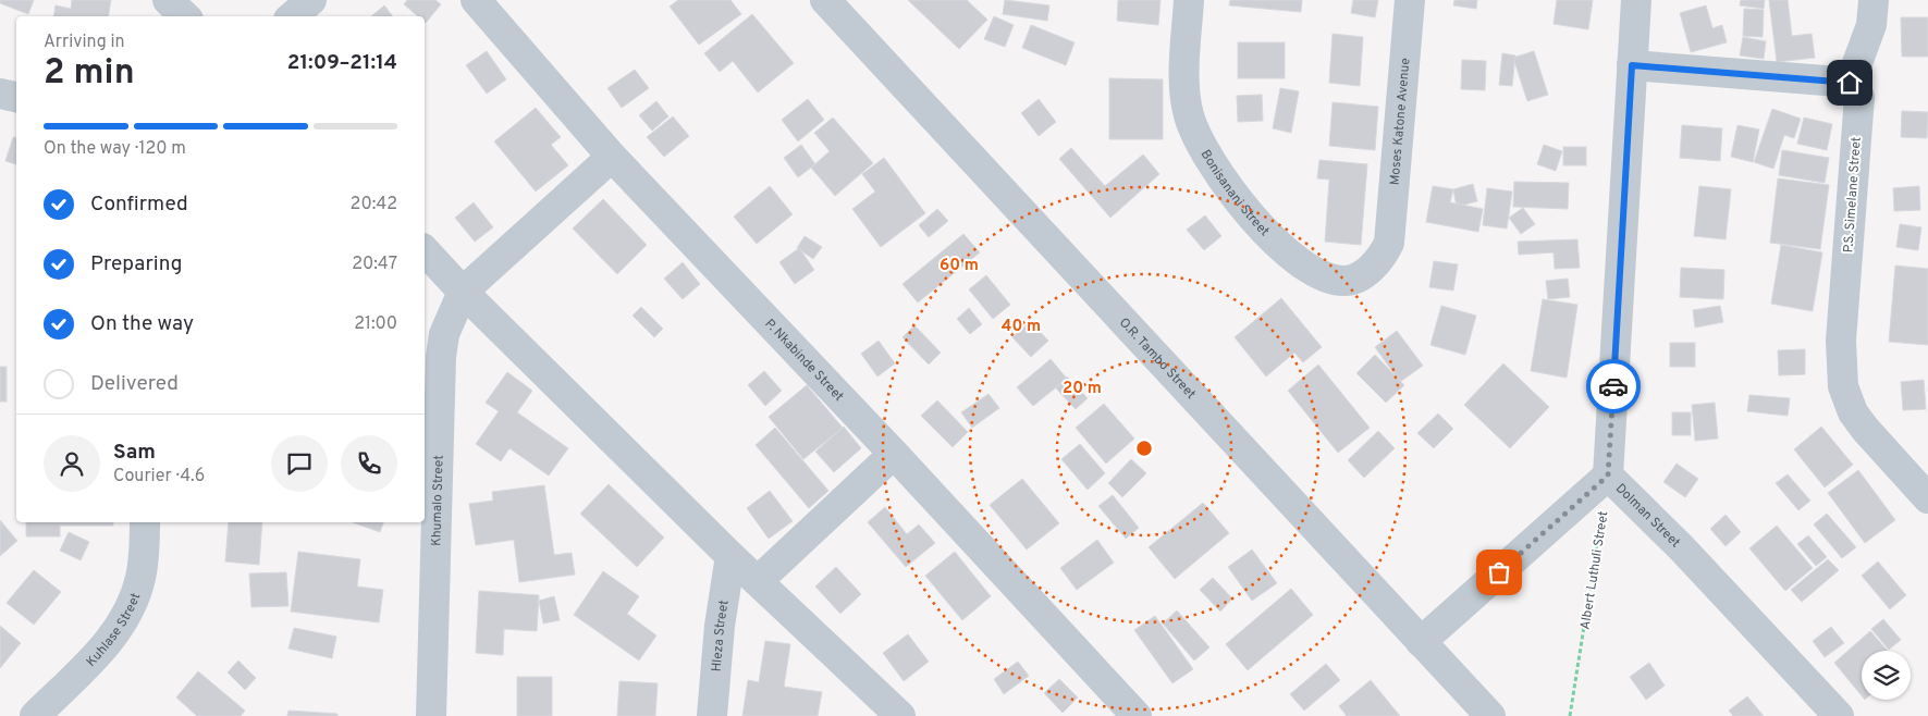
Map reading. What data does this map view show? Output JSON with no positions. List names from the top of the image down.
{
  "streets": {
    "street": [
      "Moses Katone Avenue",
      "Bonisanani Street",
      "P.S. Simelane Street",
      "O.R. Tambo Street",
      "P. Nkabinde Street",
      "Khumalo Street",
      "Dolman Street",
      "Kuhlase Street",
      "Hleza Street"
    ],
    "path": ["Albert Luthuli Street"]
  },
  "crossings": [
    ["Moses Katone Avenue", "Bonisanani Street"],
    ["O.R. Tambo Street", "Dolman Street"],
    ["Dolman Street", "Albert Luthuli Street"]
  ],
  "page": {
    "heading": ["2 min", "Arriving in", "21:09–21:14"],
    "panel": ["Sam", "Courier · 4.6"],
    "bar": "On the way · 120 m",
    "list": [
      ["Confirmed", "20:42"],
      ["Preparing", "20:47"],
      ["On the way", "21:00"],
      "Delivered"
    ]
  },
  "rings": ["60 m", "40 m", "20 m"]
}
